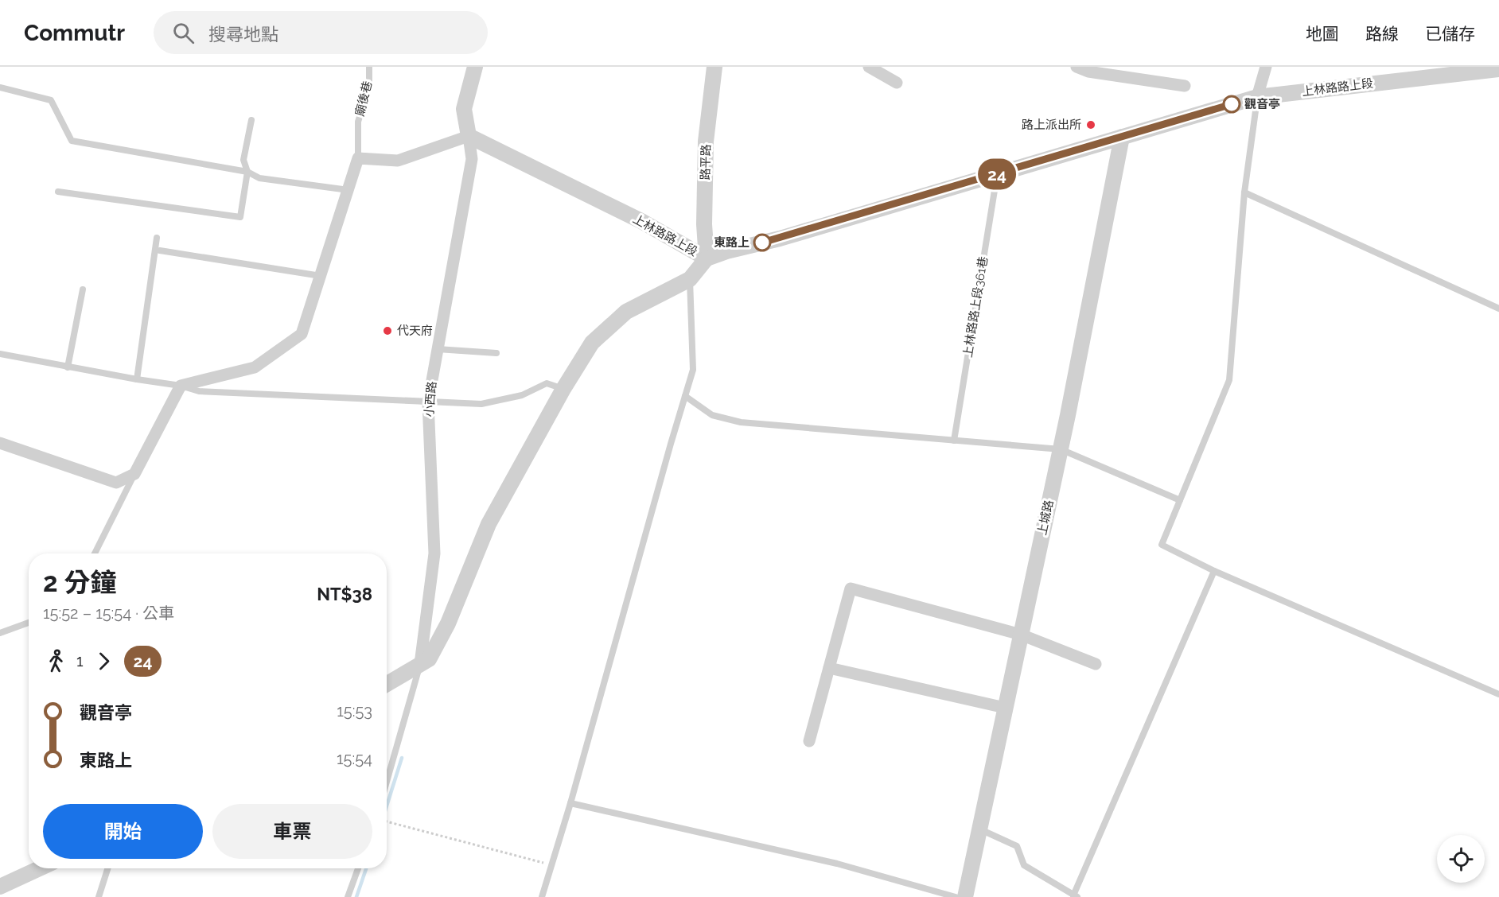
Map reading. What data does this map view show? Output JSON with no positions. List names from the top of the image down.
{
  "streets": {
    "street": [
      "上林路路上段",
      "路平路",
      "小西路",
      "上城路"
    ],
    "lane": ["廟後巷", "上林路路上段361巷"]
  },
  "crossings": [
    ["上林路路上段", "路平路"],
    ["上林路路上段", "上林路路上段361巷"],
    ["上林路路上段", "小西路"],
    ["上林路路上段", "上城路"]
  ],
  "places": [
    "觀音亭",
    "路上派出所",
    "東路上",
    "代天府"
  ],
  "lines": ["bus line 24"],
  "page": {
    "header": "Commutr",
    "search": "搜尋地點",
    "nav": ["地圖", "路線", "已儲存"],
    "on_map": "24",
    "heading": ["2 分鐘", "15:52 – 15:54 · 公車", "NT$38"],
    "legs": ["1", "24"],
    "list": [
      {
        "name": "觀音亭",
        "value": "15:53"
      },
      {
        "name": "東路上",
        "value": "15:54"
      }
    ],
    "buttons": ["開始", "車票"]
  }
}
